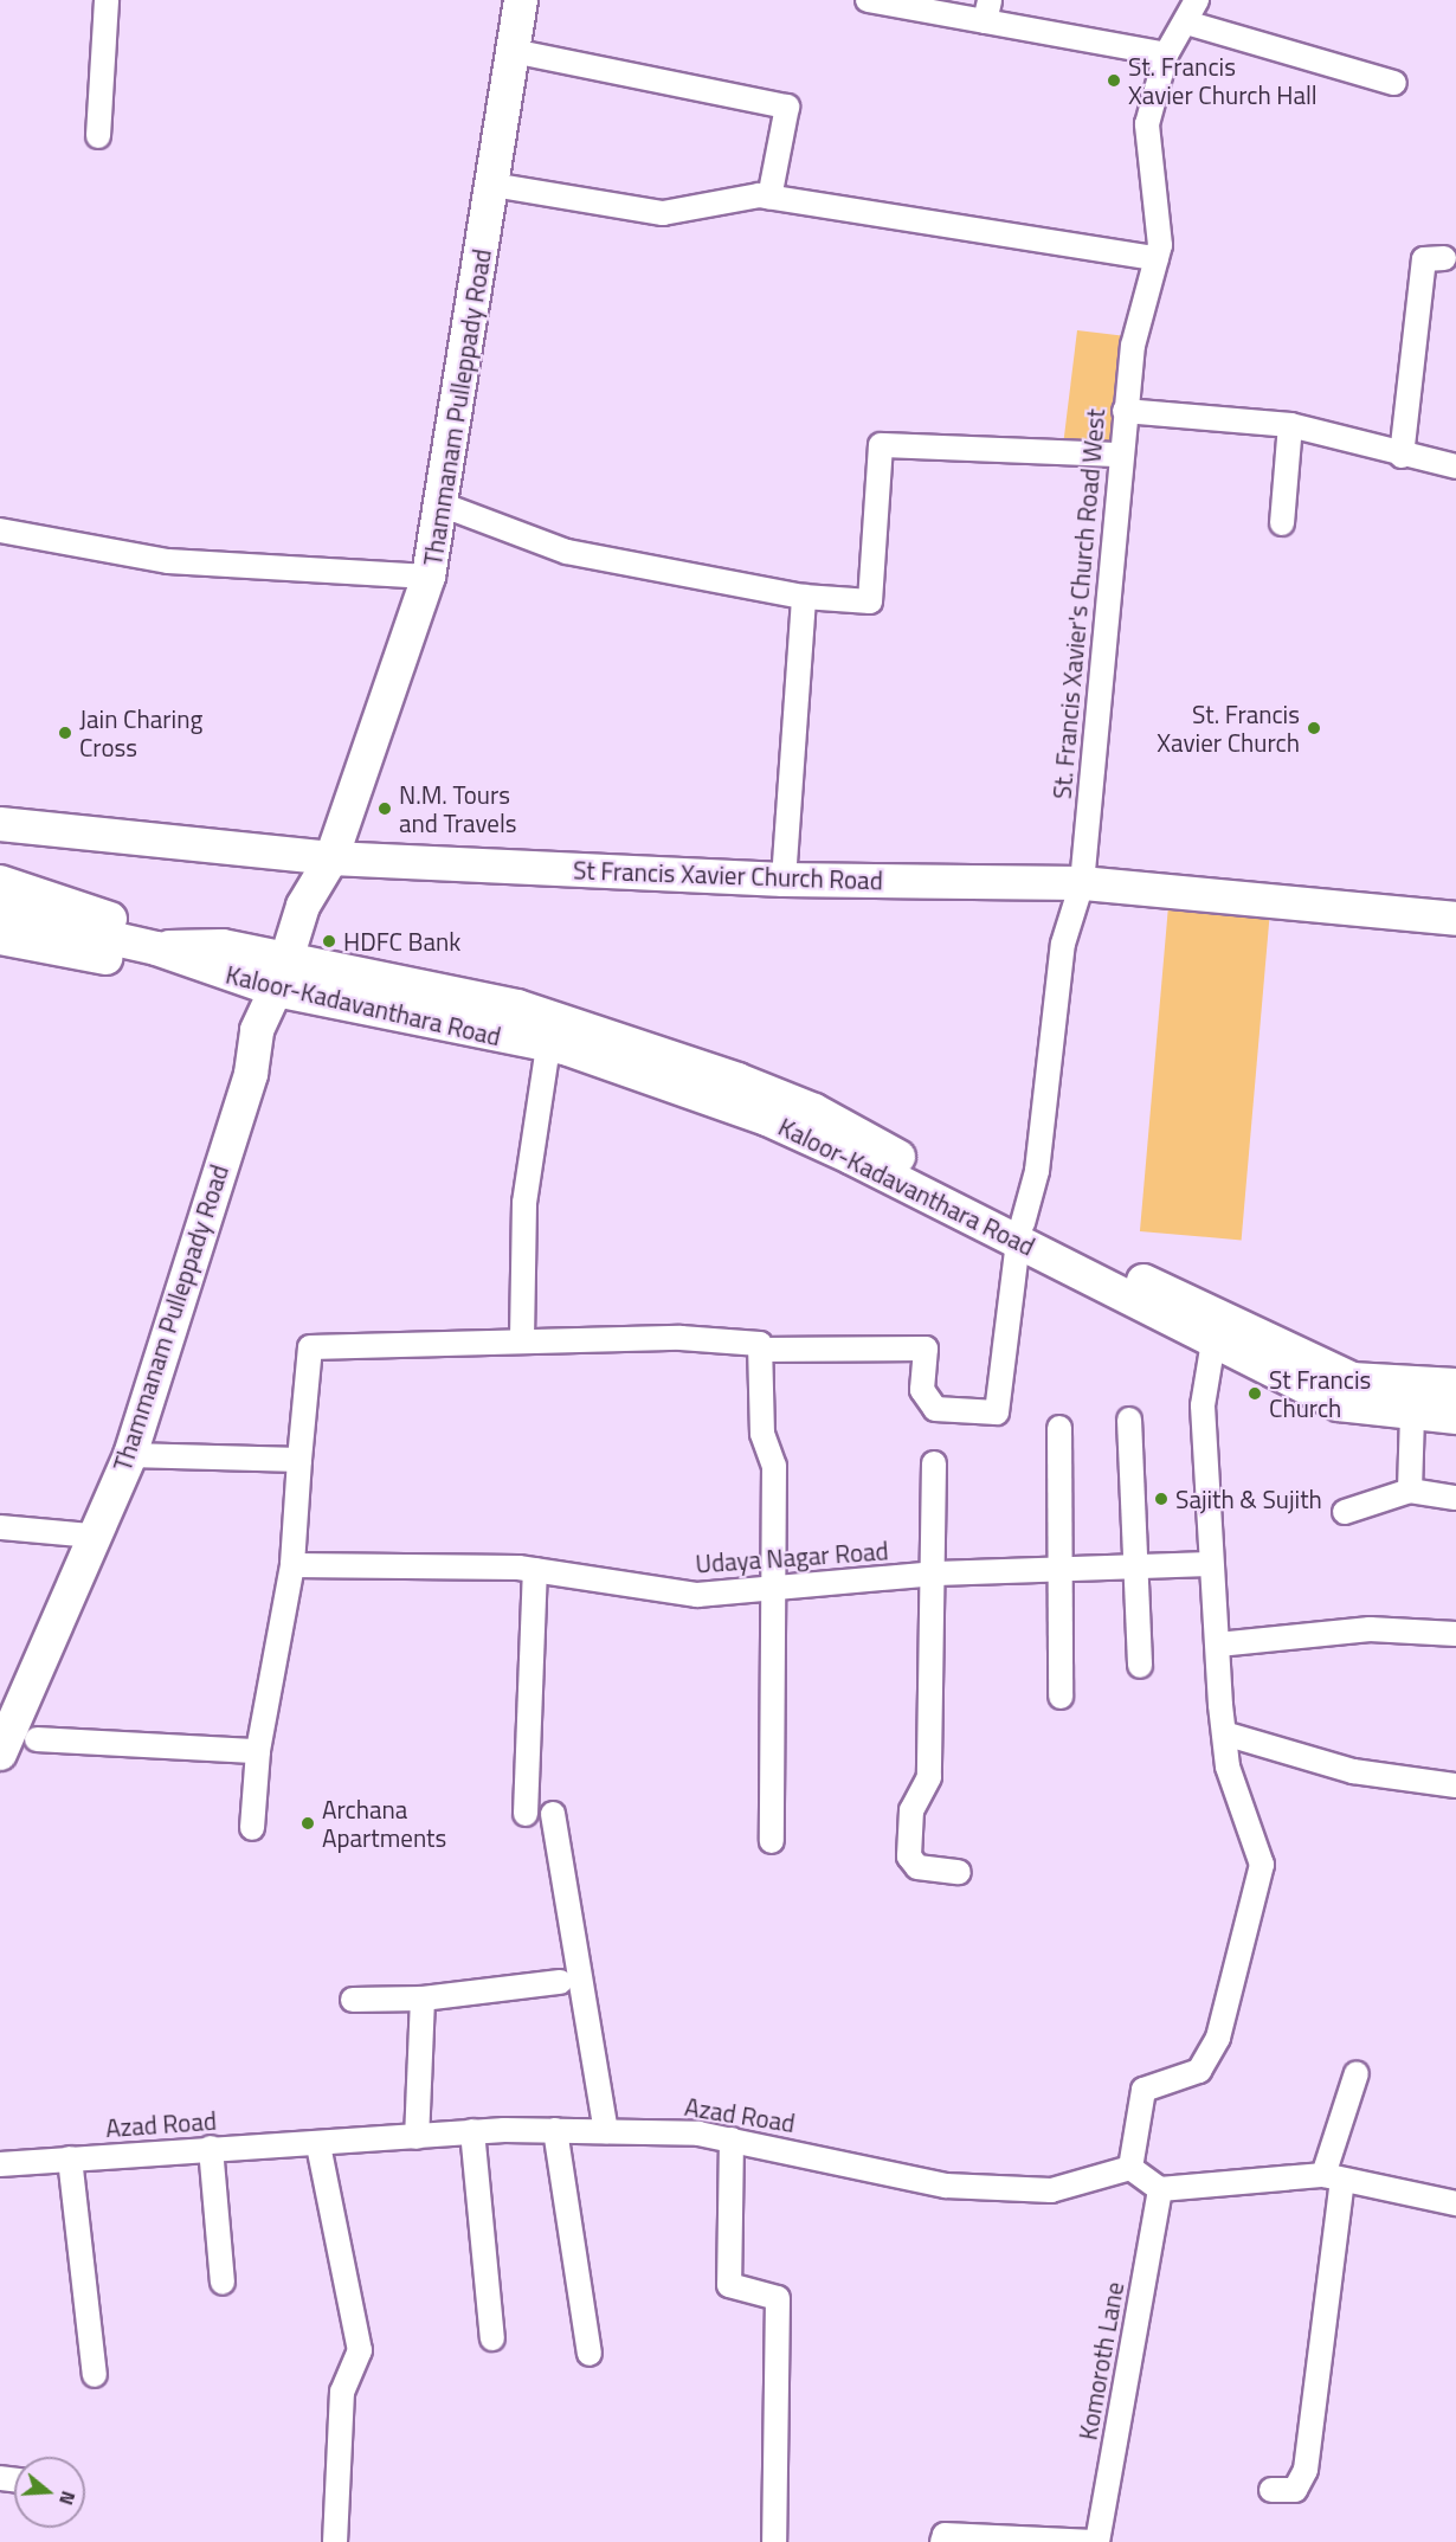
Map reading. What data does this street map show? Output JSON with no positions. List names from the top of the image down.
{
  "streets": {
    "main road": ["Thammanam Pulleppady Road", "St Francis Xavier Church Road", "Kaloor-Kadavanthara Road"],
    "street": [
      "St. Francis Xavier's Church Road West",
      "Udaya Nagar Road",
      "Azad Road",
      "Komoroth Lane"
    ]
  },
  "crossings": [
    ["Thammanam Pulleppady Road", "St Francis Xavier Church Road"],
    ["Thammanam Pulleppady Road", "Kaloor-Kadavanthara Road"],
    ["St. Francis Xavier's Church Road West", "St Francis Xavier Church Road"],
    ["St. Francis Xavier's Church Road West", "Kaloor-Kadavanthara Road"]
  ],
  "places": [
    "St. Francis Xavier Church Hall",
    "St. Francis Xavier Church",
    "Jain Charing Cross",
    "N.M. Tours and Travels",
    "HDFC Bank",
    "St Francis Church",
    "Sajith & Sujith",
    "Archana Apartments"
  ],
  "north": "right"
}
